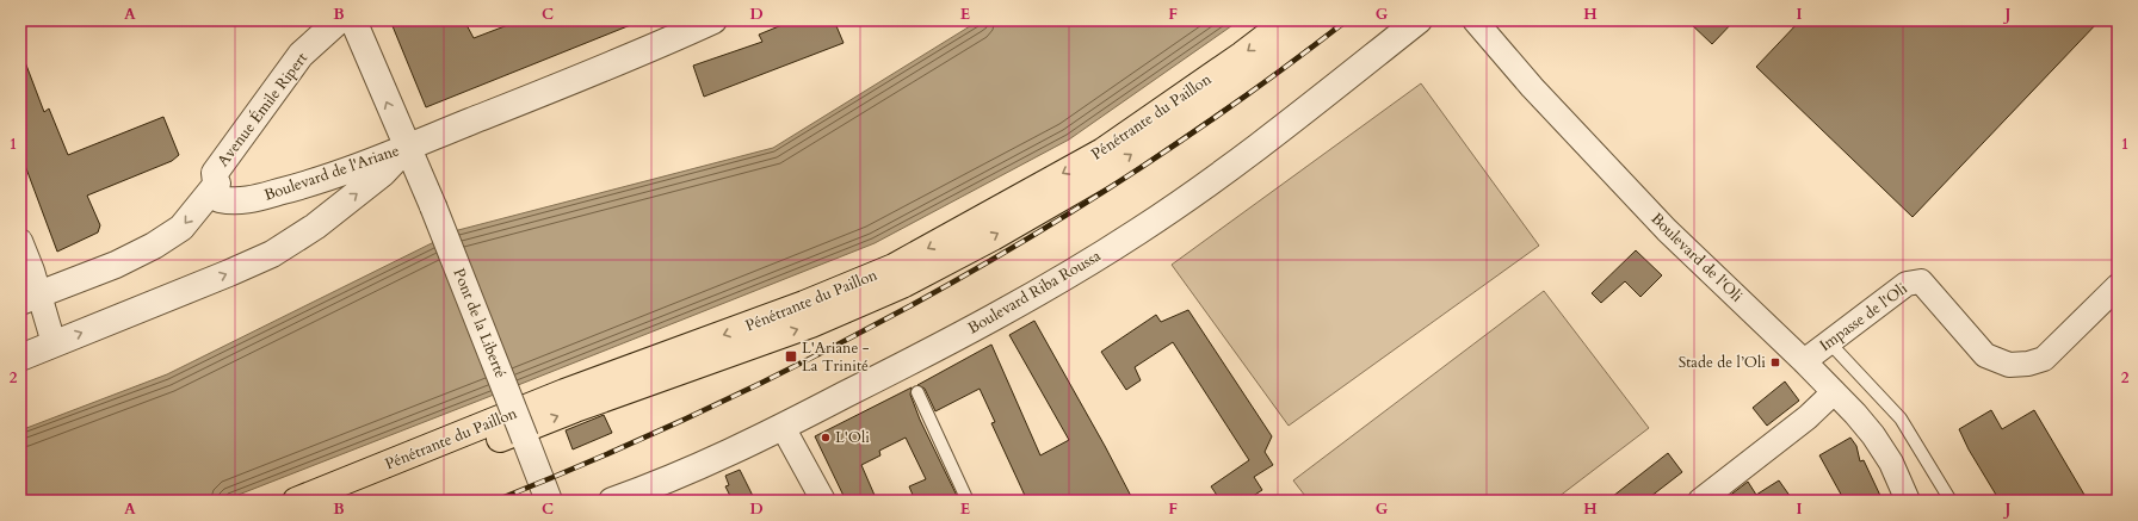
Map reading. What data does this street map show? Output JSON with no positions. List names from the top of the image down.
{
  "streets": {
    "main road": ["Pénétrante du Paillon"],
    "street": [
      "Avenue Émile Ripert",
      "Boulevard de l'Ariane",
      "Boulevard de l'Oli",
      "Boulevard Riba Roussa",
      "Impasse de l'Oli",
      "Pont de la Liberté"
    ]
  },
  "crossings": [
    ["Avenue Émile Ripert", "Boulevard de l'Ariane"],
    ["Boulevard de l'Ariane", "Pont de la Liberté"],
    ["Boulevard de l'Oli", "Impasse de l'Oli"]
  ],
  "places": {
    "transit": ["L'Ariane - La Trinité", "Stade de l’Oli"],
    "other": ["L'Oli"]
  },
  "grid": {
    "columns": [
      "A",
      "B",
      "C",
      "D",
      "E",
      "F",
      "G",
      "H",
      "I",
      "J"
    ],
    "rows": ["1", "2"]
  }
}
